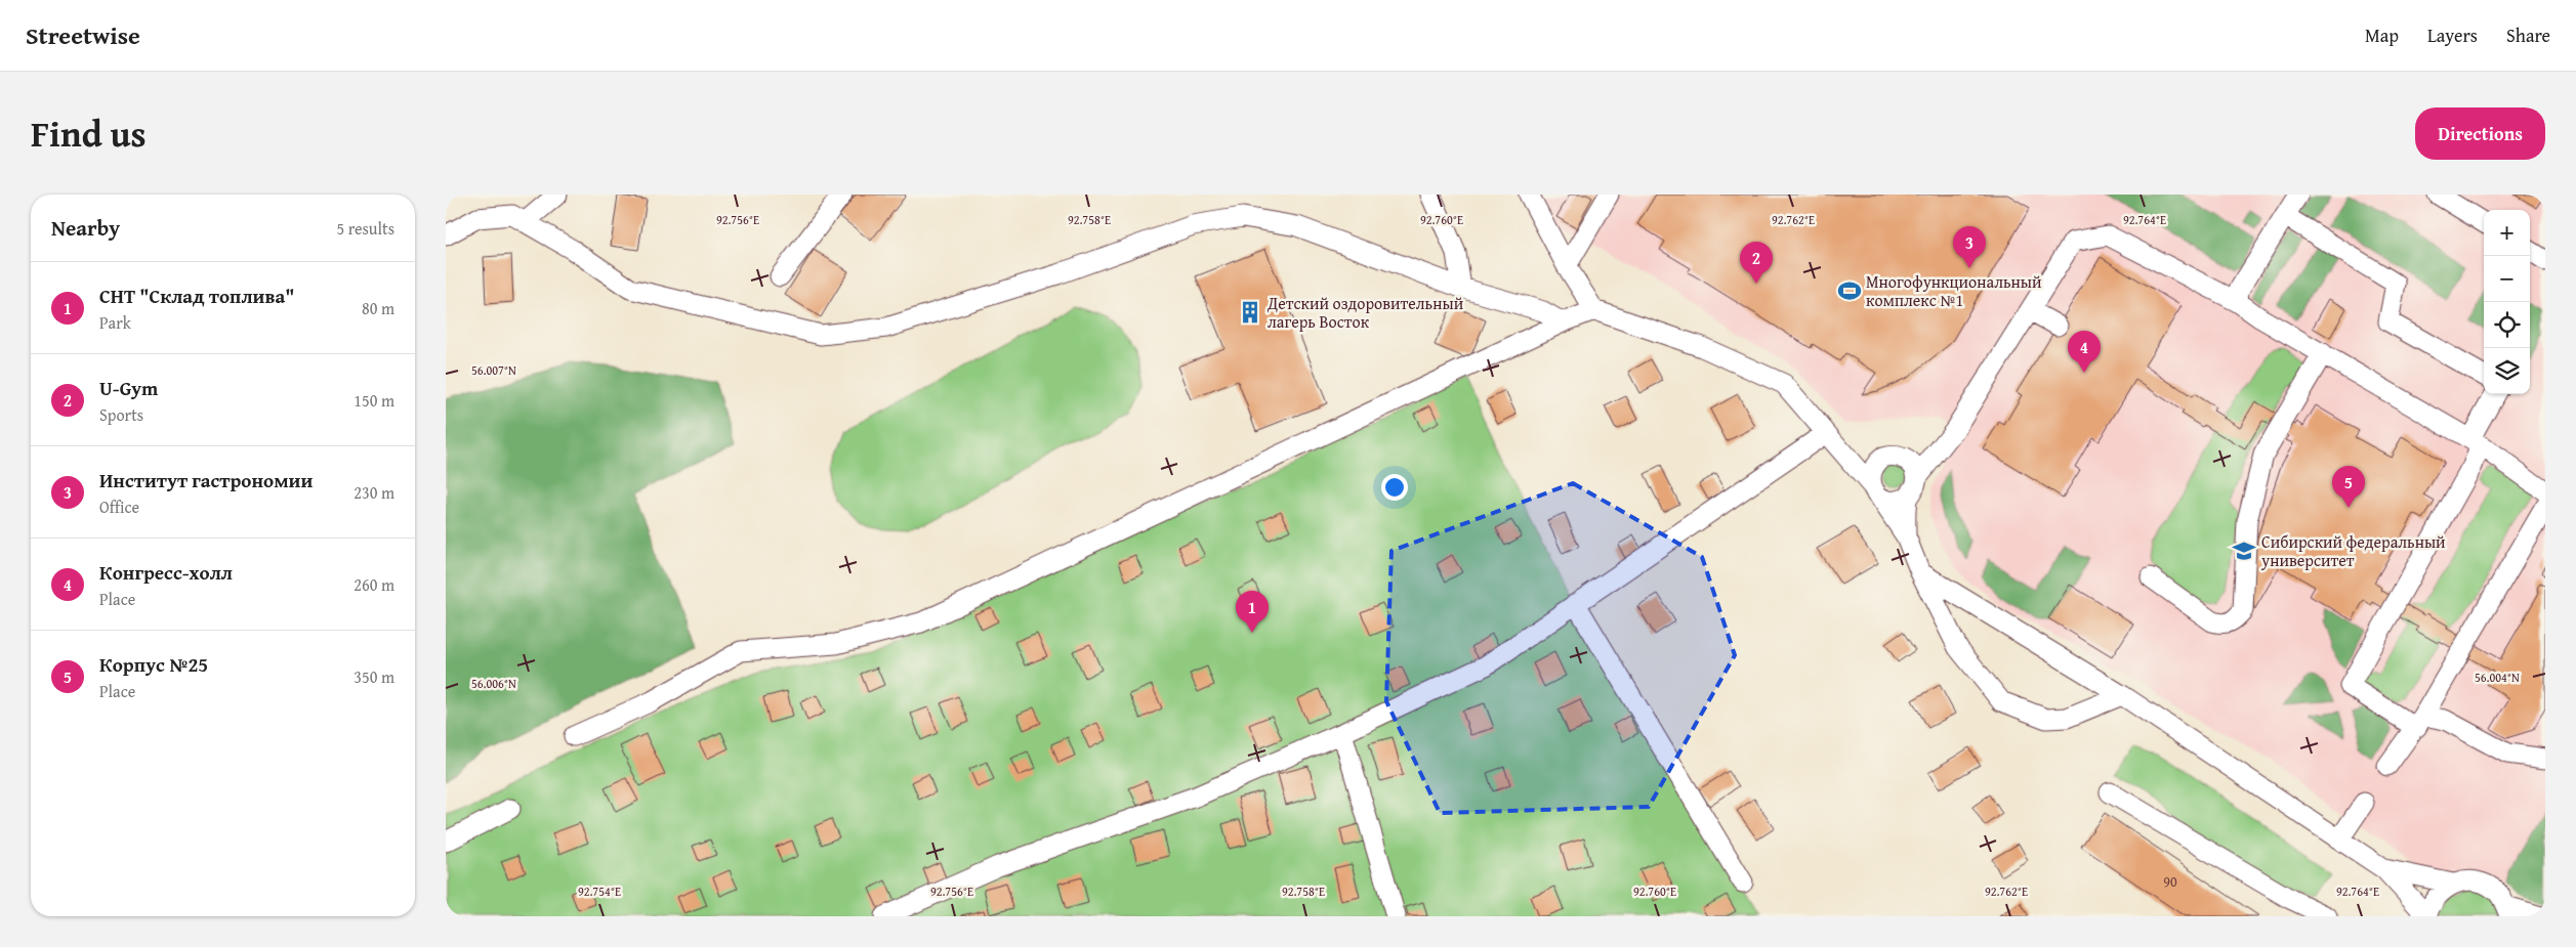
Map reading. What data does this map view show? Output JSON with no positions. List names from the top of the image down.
{
  "places": {
    "sports": ["Многофункциональный комплекс №1"],
    "building": ["Детский оздоровительный лагерь Восток"],
    "school or university": ["Сибирский федеральный университет"]
  },
  "house_numbers": ["90"],
  "page": {
    "header": "Streetwise",
    "nav": ["Map", "Layers", "Share"],
    "title": "Find us",
    "buttons": "Directions",
    "heading": ["Nearby", "5 results"],
    "map_buttons": ["+", "−"],
    "pins": [
      "3",
      "2",
      "4",
      "5",
      "1"
    ],
    "list": [
      {
        "mark": "1",
        "name": "СНТ \"Склад топлива\"",
        "note": "Park",
        "value": "80 m"
      },
      {
        "mark": "2",
        "name": "U-Gym",
        "note": "Sports",
        "value": "150 m"
      },
      {
        "mark": "3",
        "name": "Институт гастрономии",
        "note": "Office",
        "value": "230 m"
      },
      {
        "mark": "4",
        "name": "Конгресс-холл",
        "note": "Place",
        "value": "260 m"
      },
      {
        "mark": "5",
        "name": "Корпус №25",
        "note": "Place",
        "value": "350 m"
      }
    ]
  },
  "coordinates": [
    "92.756°E",
    "92.758°E",
    "92.760°E",
    "92.762°E",
    "92.764°E",
    "56.007°N",
    "56.004°N",
    "56.006°N",
    "92.754°E"
  ]
}
